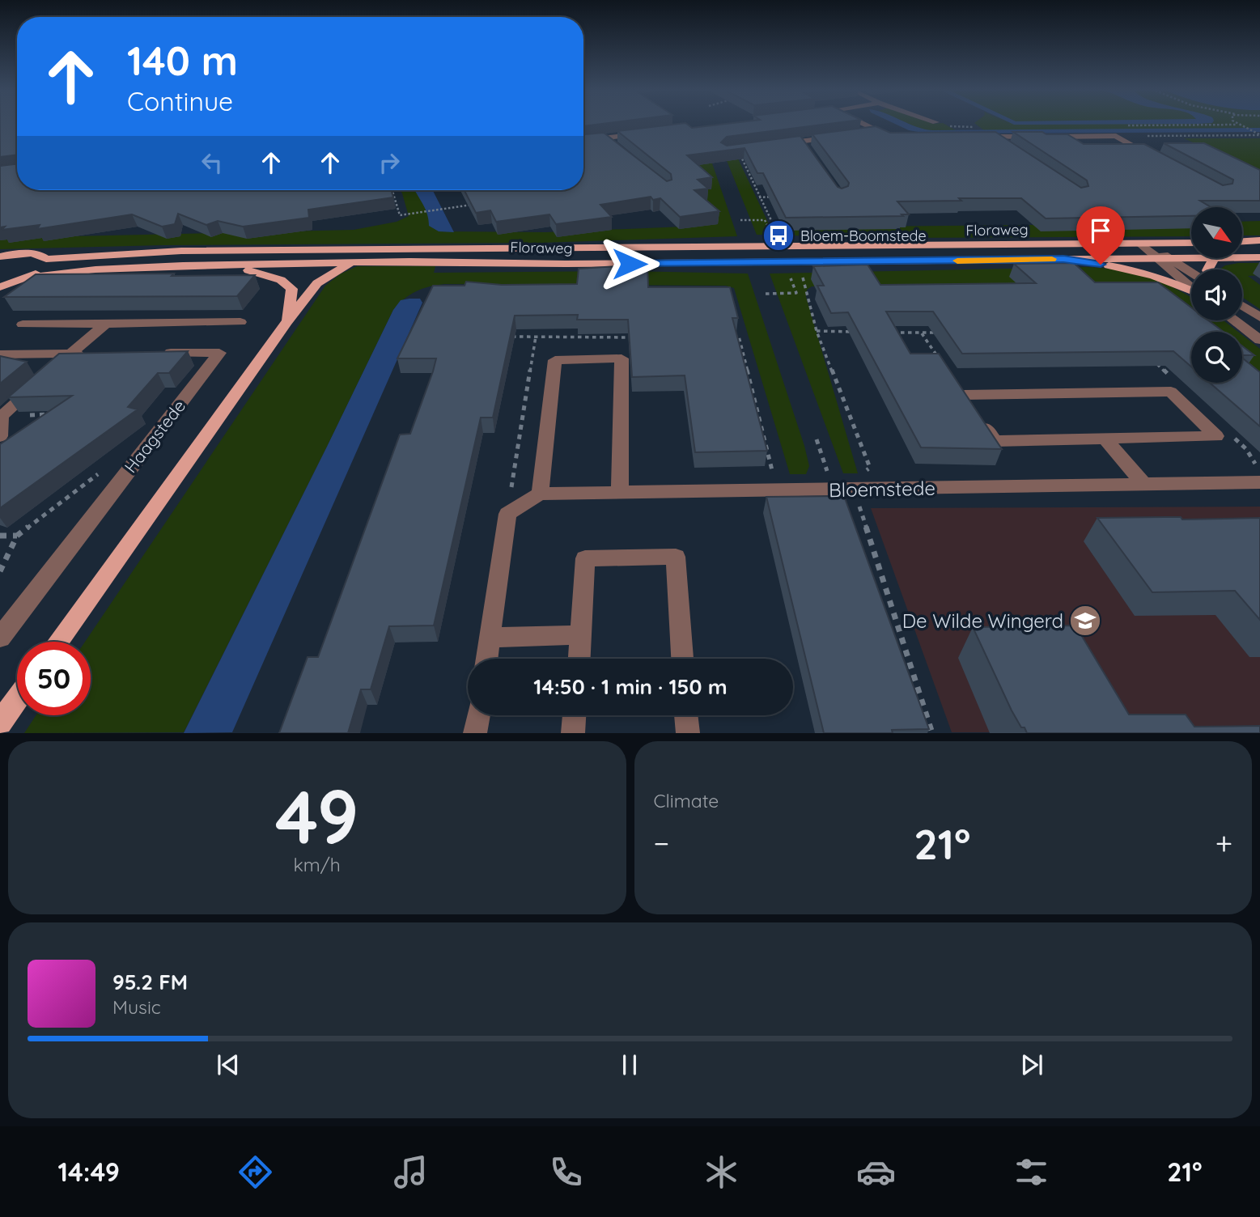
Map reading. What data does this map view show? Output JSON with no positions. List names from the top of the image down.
{
  "streets": {
    "main road": ["Floraweg"],
    "street": ["Haagstede", "Bloemstede"]
  },
  "places": {
    "bus stop": ["Bloem-Boomstede"],
    "school or university": ["De Wilde Wingerd"]
  },
  "north": "bottom right",
  "page": {
    "turn": ["140 m", "Continue"],
    "limit": "50",
    "trip": "14:50 · 1 min · 150 m",
    "tile": [
      ["49", "km/h"],
      "Climate"
    ],
    "heat": ["−", "21°", "+"],
    "song": ["95.2 FM", "Music"],
    "tabs": ["14:49", "21°"]
  }
}
